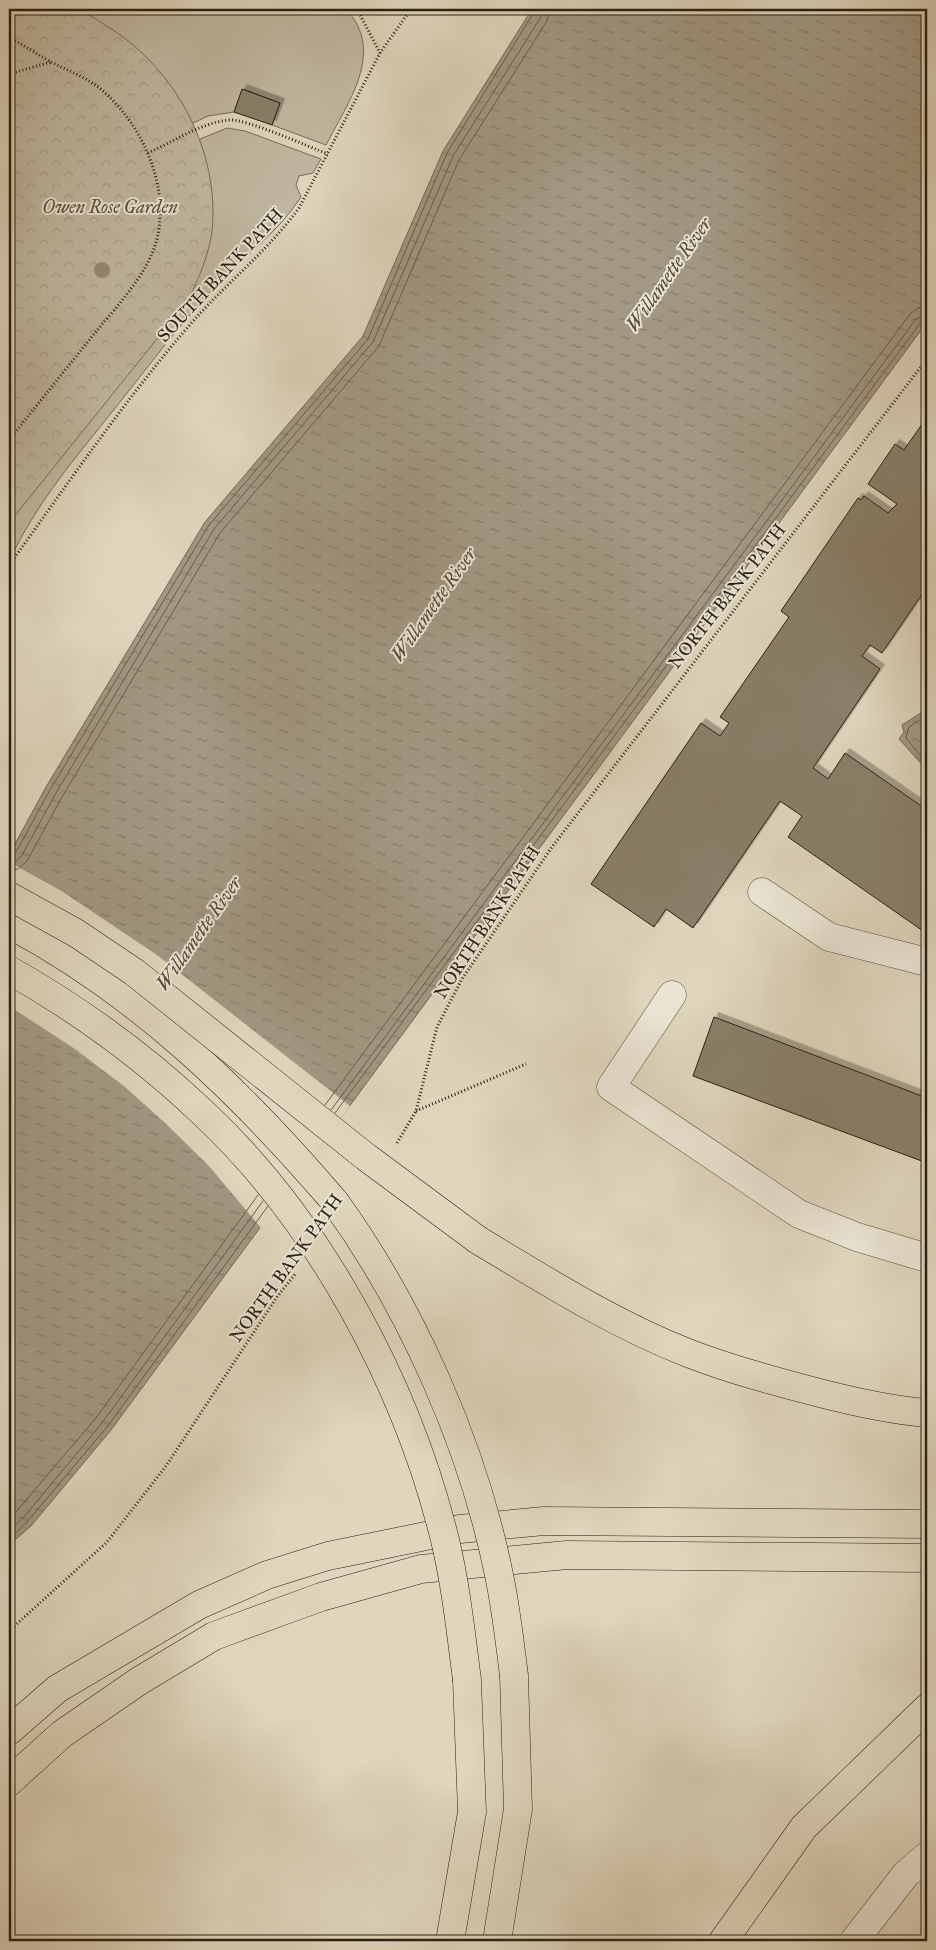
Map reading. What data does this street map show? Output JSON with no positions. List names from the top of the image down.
{
  "streets": {
    "path": ["SOUTH BANK PATH", "NORTH BANK PATH"]
  },
  "water": ["Willamette River"],
  "parks": ["Owen Rose Garden"]
}
